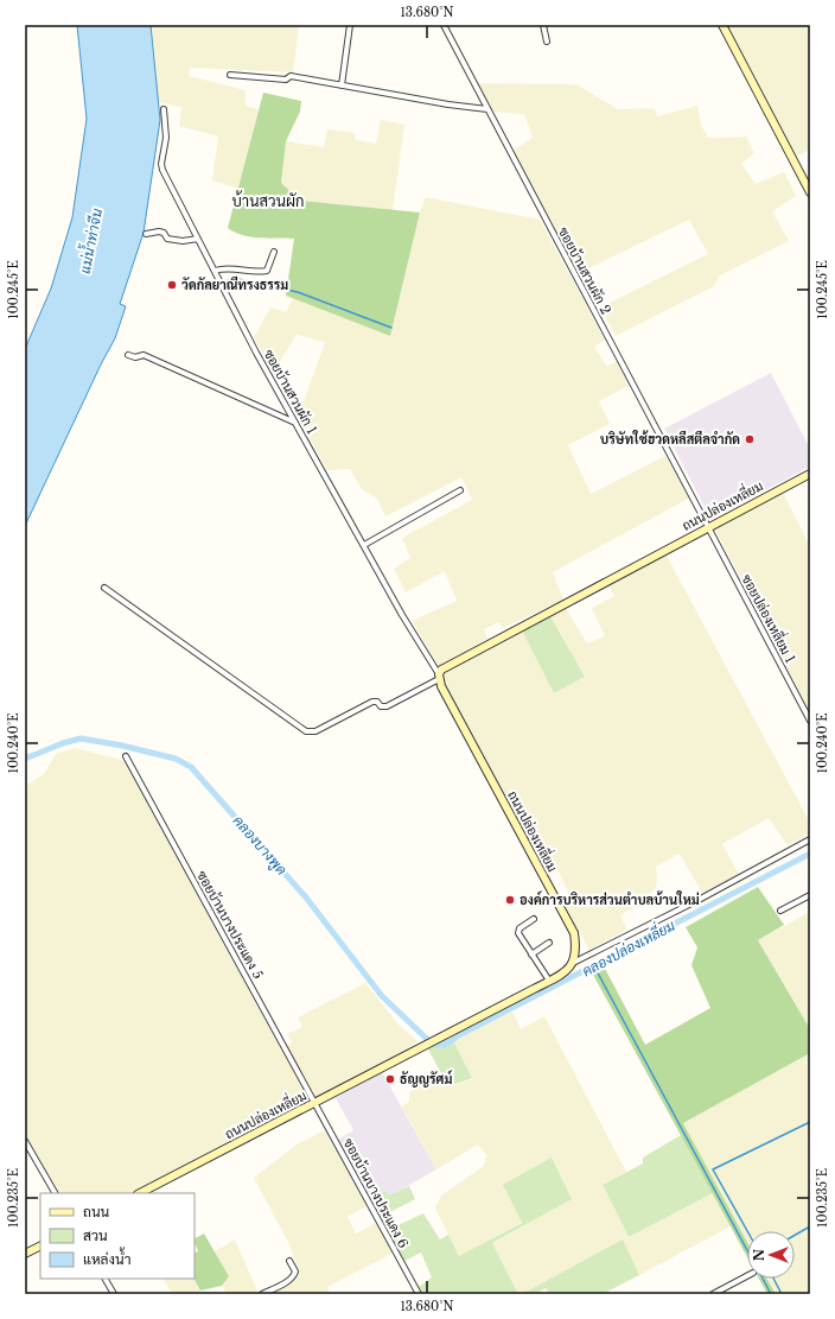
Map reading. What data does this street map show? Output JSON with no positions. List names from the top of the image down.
{
  "streets": {
    "street": [
      "ซอยบ้านสวนผัก 2",
      "ซอยบ้านสวนผัก 1",
      "ถนนปล่องเหลี่ยม",
      "ซอยปล่องเหลี่ยม 1",
      "ซอยบ้านบางประแดง 5",
      "ซอยบ้านบางประแดง 6"
    ]
  },
  "crossings": [
    ["ซอยบ้านสวนผัก 2", "ถนนปล่องเหลี่ยม"],
    ["ซอยบ้านสวนผัก 2", "ซอยปล่องเหลี่ยม 1"],
    ["ซอยบ้านสวนผัก 1", "ถนนปล่องเหลี่ยม"],
    ["ถนนปล่องเหลี่ยม", "ซอยปล่องเหลี่ยม 1"],
    ["ถนนปล่องเหลี่ยม", "ซอยบ้านบางประแดง 5"],
    ["ถนนปล่องเหลี่ยม", "ซอยบ้านบางประแดง 6"],
    ["ซอยบ้านบางประแดง 5", "ซอยบ้านบางประแดง 6"]
  ],
  "districts": ["บ้านสวนผัก"],
  "water": ["แม่น้ำท่าจีน", "คลองบางพูด", "คลองปล่องเหลี่ยม"],
  "places": [
    "วัดกัลยาณีทรงธรรม",
    "บริษัทใช้ฮวดหลีสตีลจำกัด",
    "องค์การบริหารส่วนตำบลบ้านใหม่",
    "ธัญญรัศม์"
  ],
  "legend": ["ถนน", "สวน", "แหล่งน้ำ"],
  "north": "left",
  "coordinates": [
    "13.680°N",
    "100.245°E",
    "100.240°E",
    "100.235°E"
  ]
}
